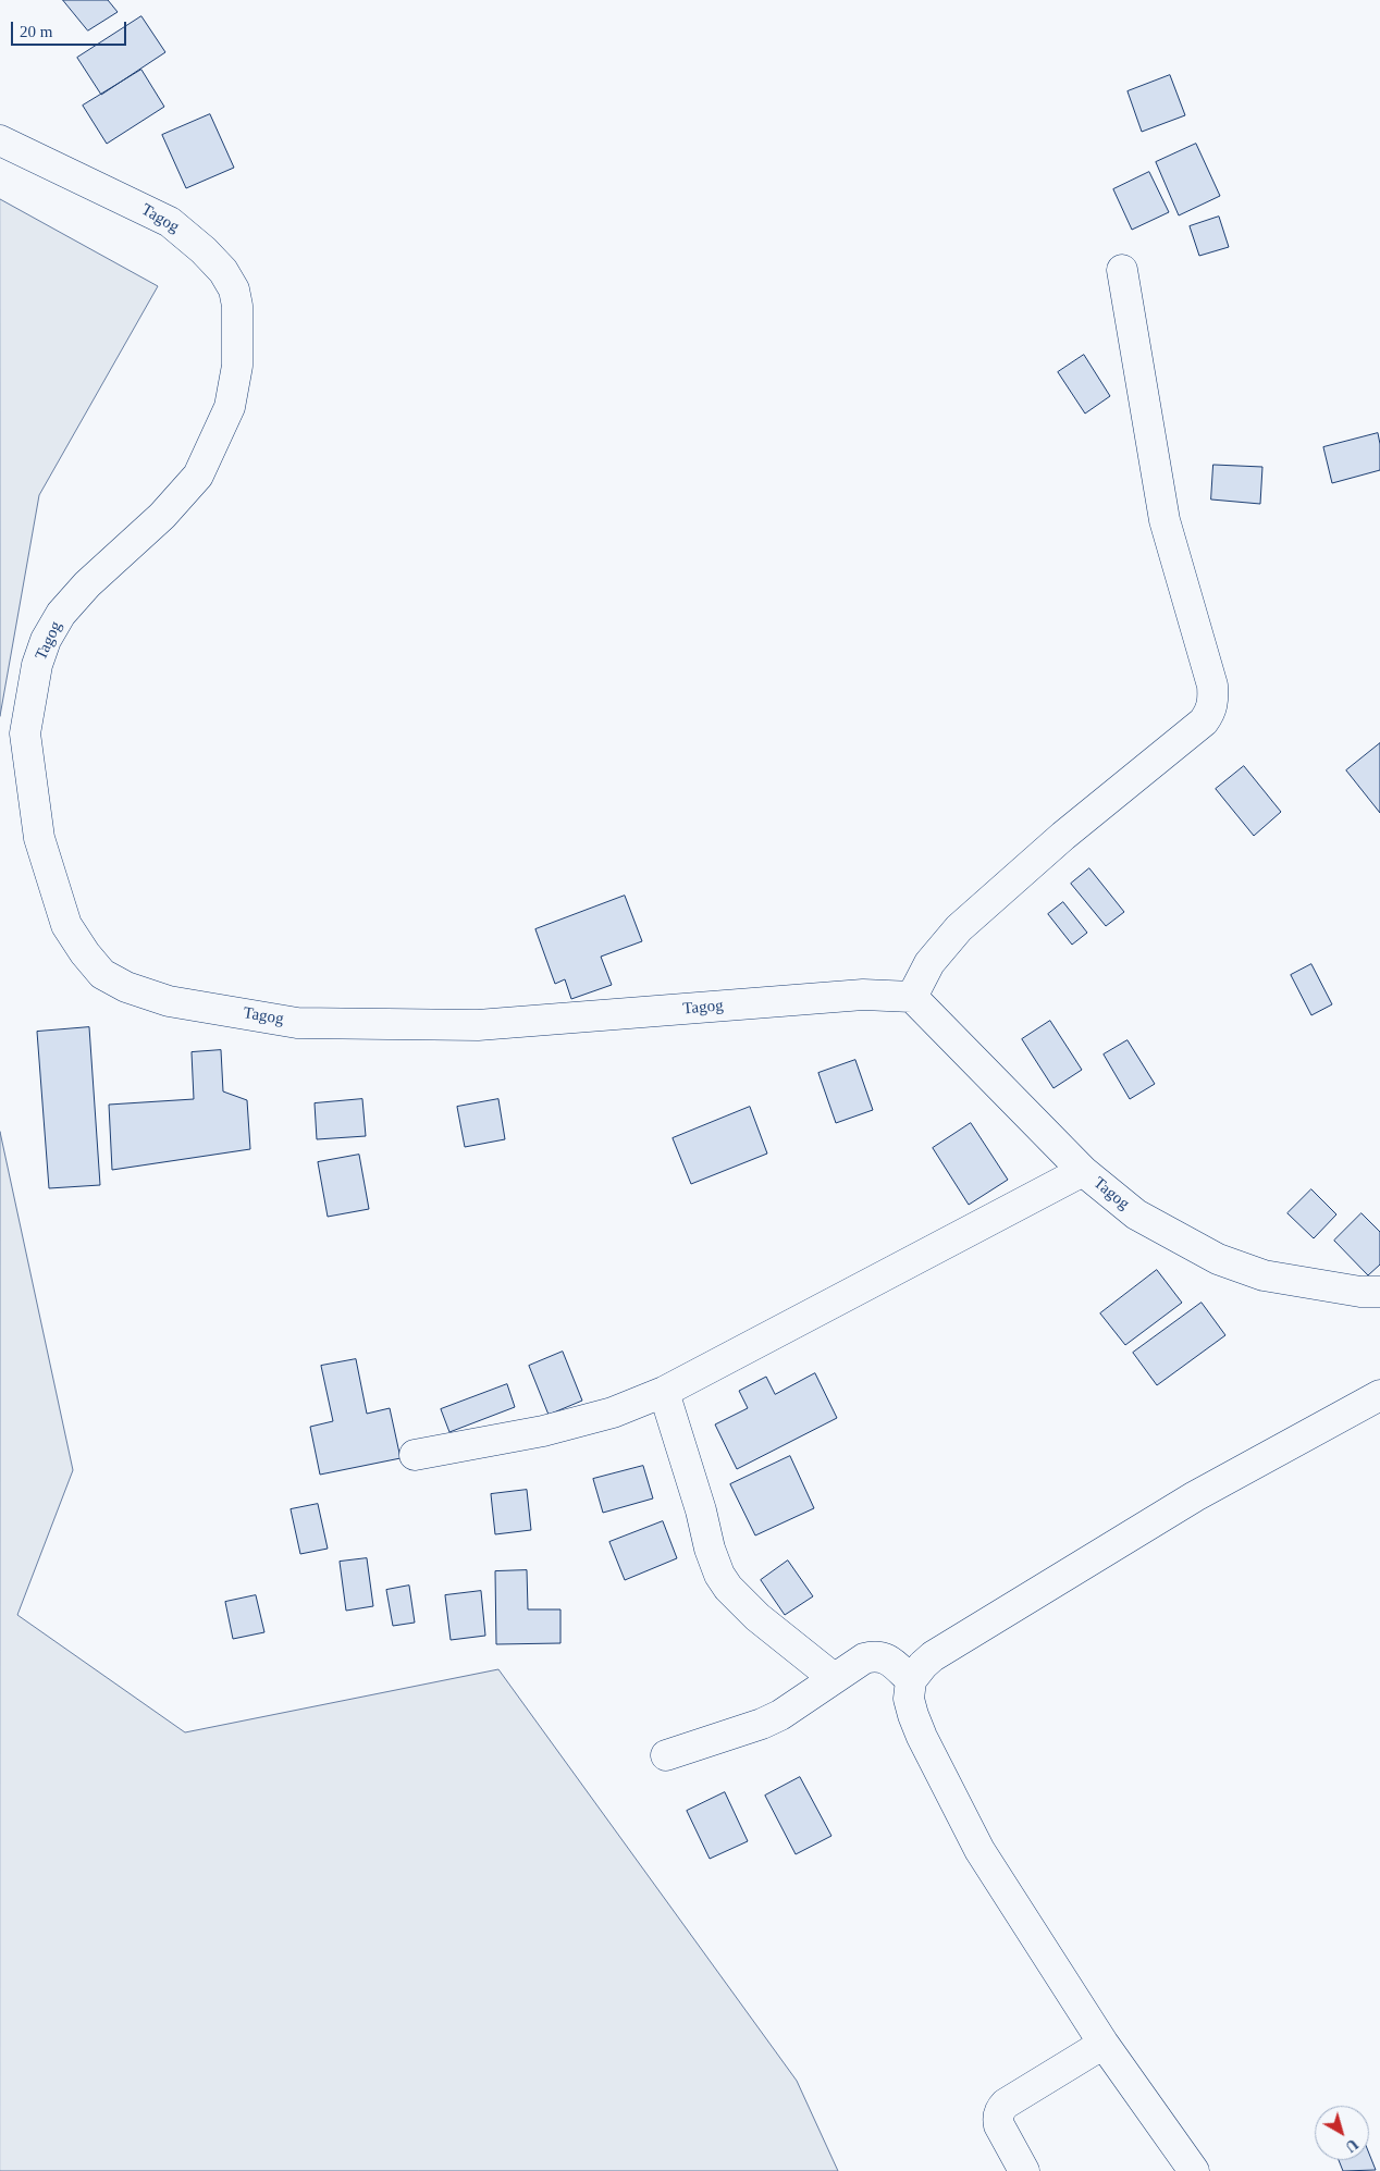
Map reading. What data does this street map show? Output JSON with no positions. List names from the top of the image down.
{
  "streets": {
    "street": ["Tagog"]
  },
  "scale_bar": "20 m",
  "north": "bottom right"
}
